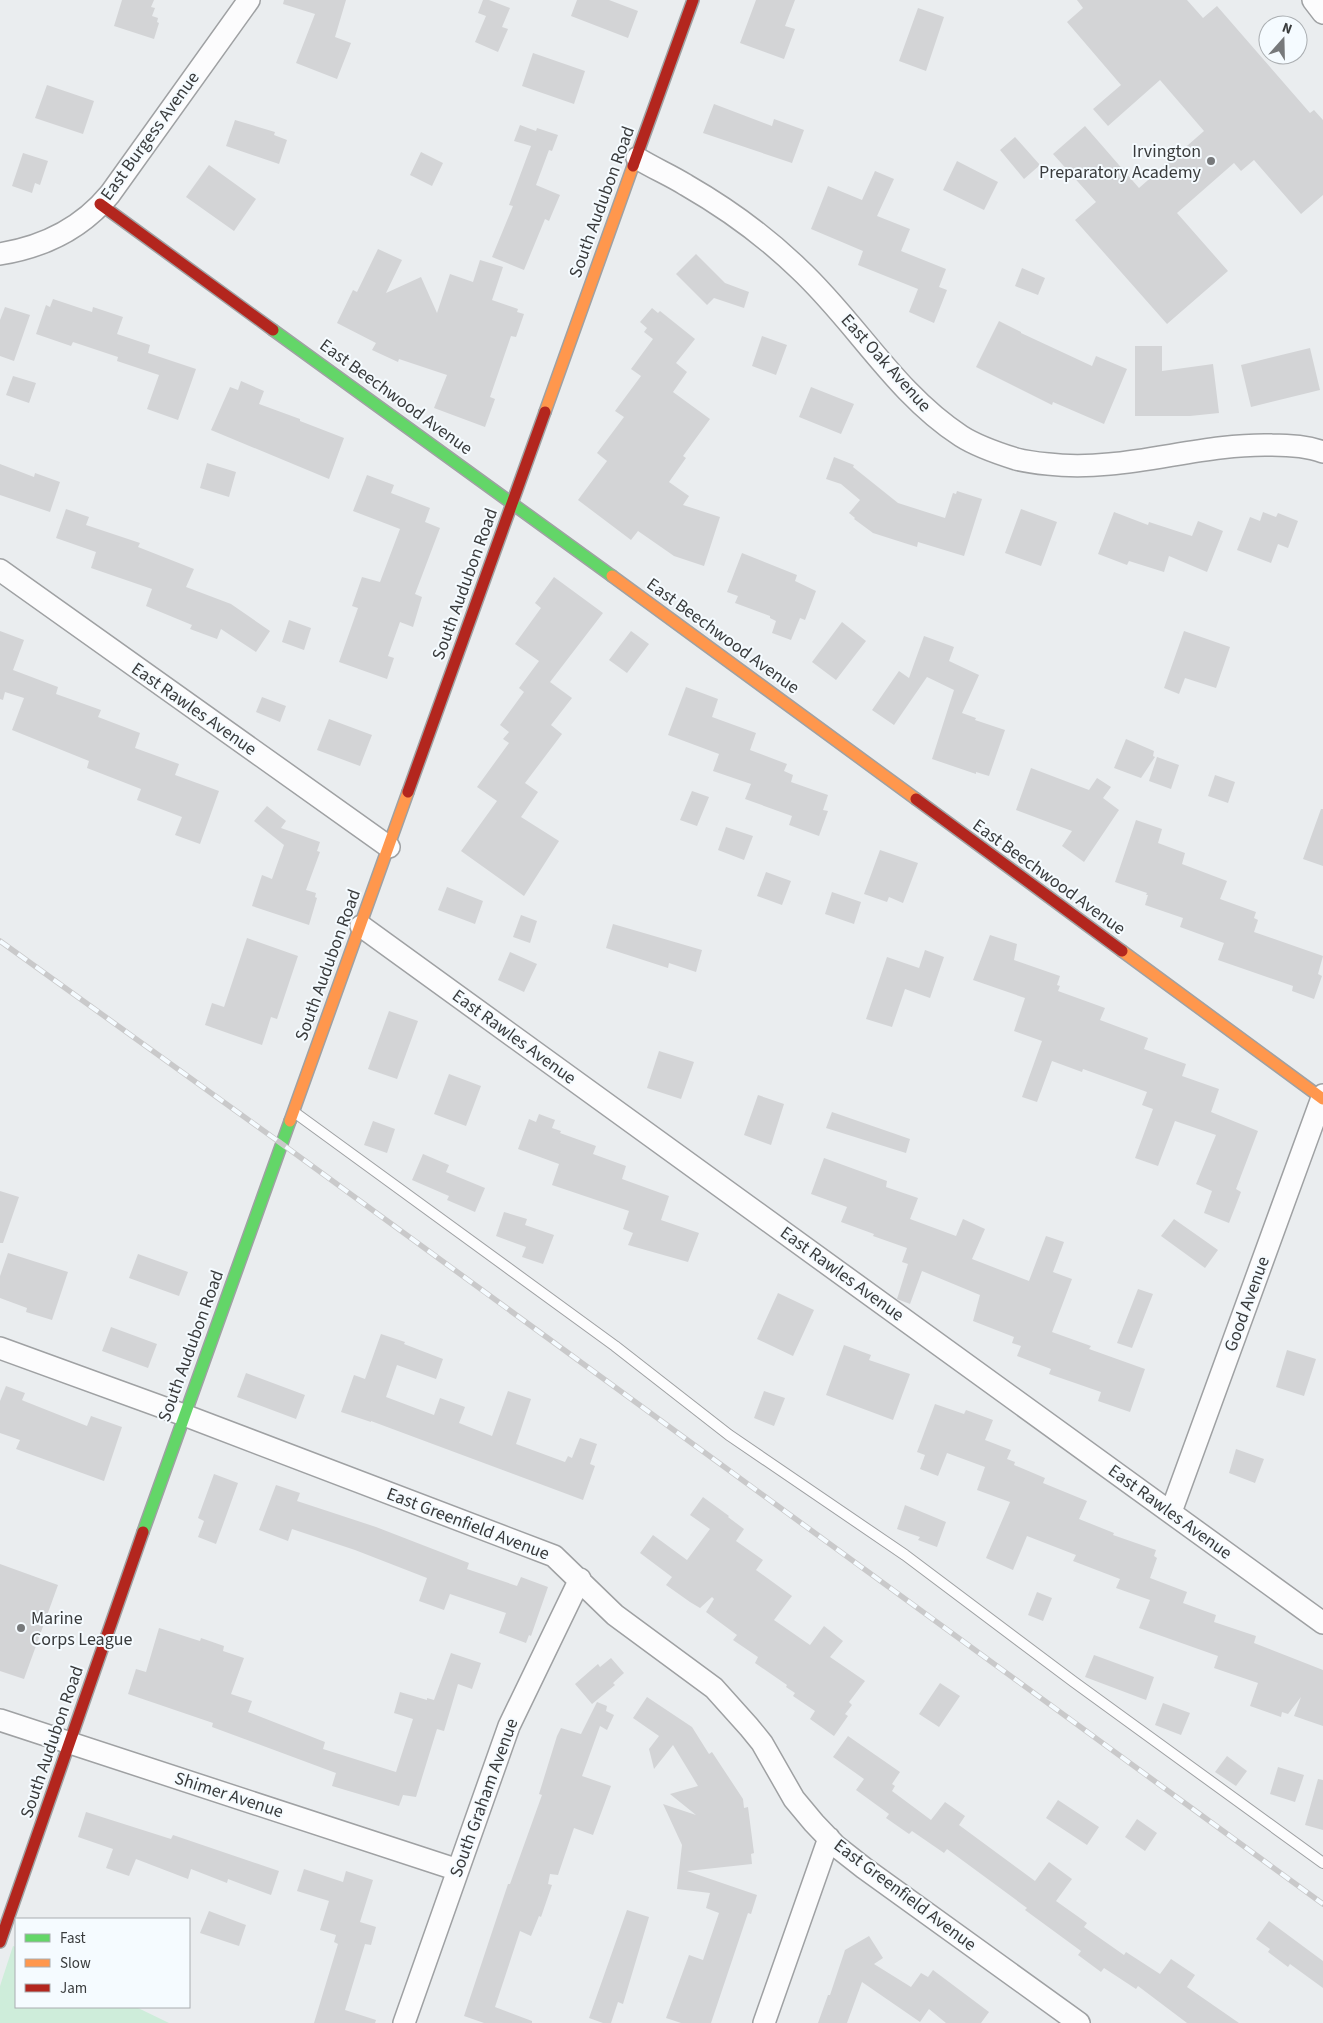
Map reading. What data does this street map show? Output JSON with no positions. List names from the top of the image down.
{
  "streets": {
    "street": [
      "East Burgess Avenue",
      "South Audubon Road",
      "East Oak Avenue",
      "East Beechwood Avenue",
      "East Rawles Avenue",
      "Good Avenue",
      "East Greenfield Avenue",
      "Shimer Avenue",
      "South Graham Avenue"
    ]
  },
  "crossings": [
    ["East Burgess Avenue", "East Beechwood Avenue"],
    ["South Audubon Road", "East Oak Avenue"],
    ["South Audubon Road", "East Beechwood Avenue"],
    ["South Audubon Road", "East Rawles Avenue"],
    ["South Audubon Road", "East Greenfield Avenue"],
    ["South Audubon Road", "Shimer Avenue"],
    ["East Beechwood Avenue", "Good Avenue"],
    ["East Rawles Avenue", "Good Avenue"],
    ["East Greenfield Avenue", "South Graham Avenue"],
    ["Shimer Avenue", "South Graham Avenue"]
  ],
  "places": ["Irvington Preparatory Academy", "Marine Corps League"],
  "legend": ["Fast", "Slow", "Jam"],
  "north": "top"
}
